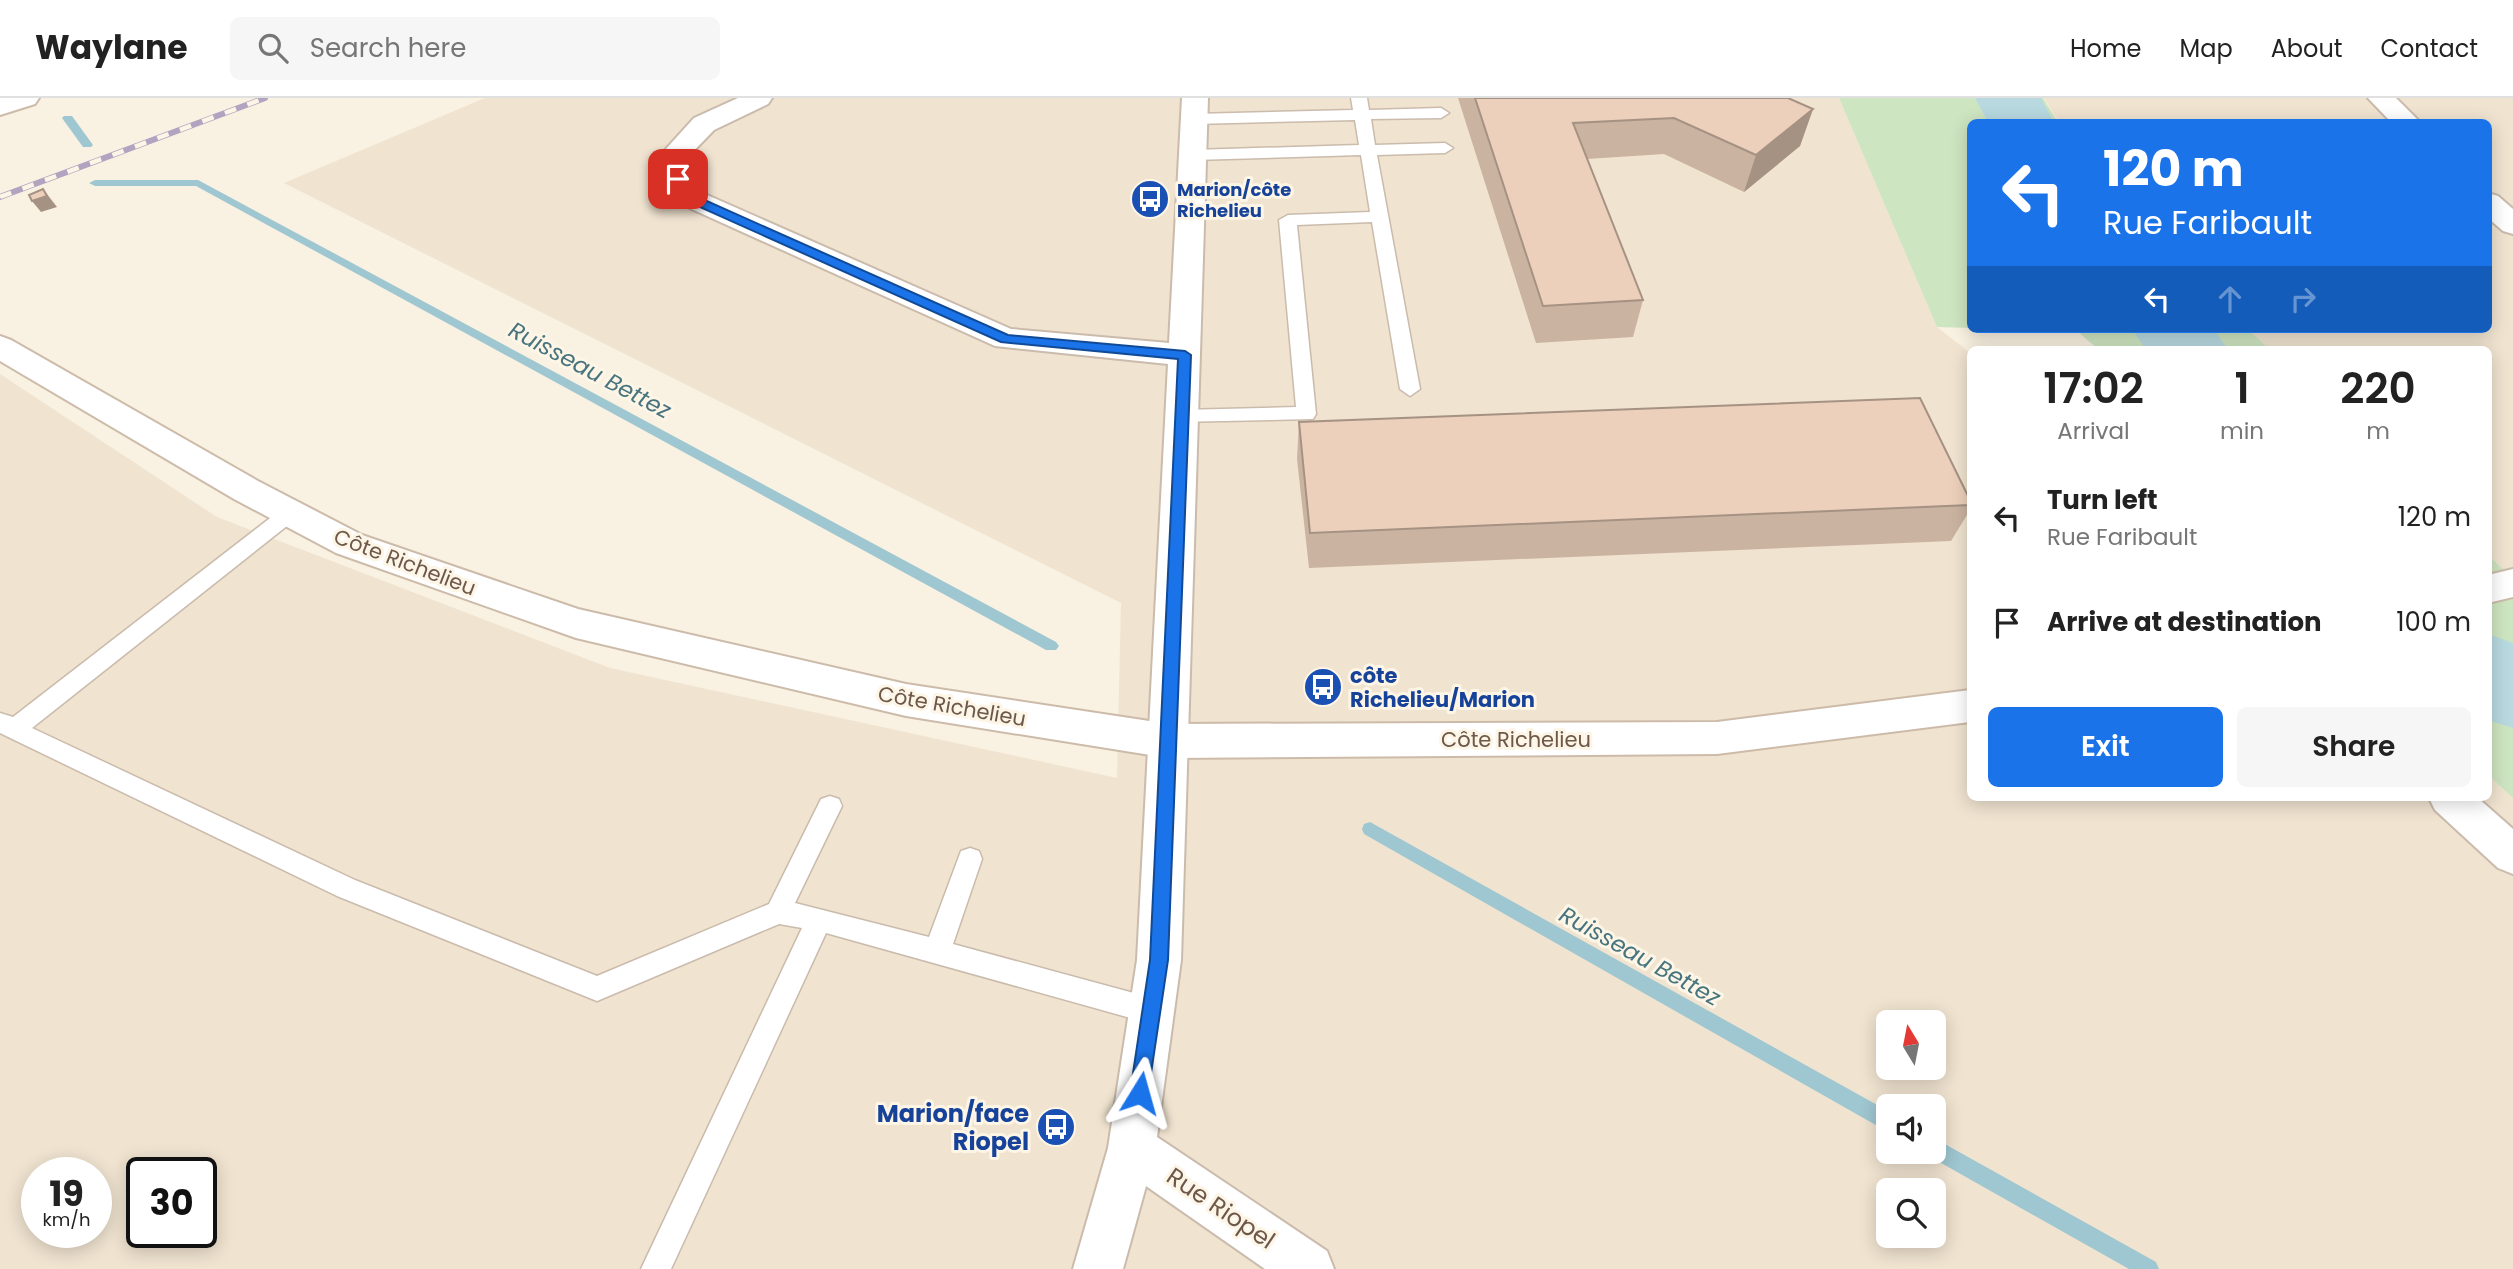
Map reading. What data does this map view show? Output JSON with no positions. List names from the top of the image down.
{
  "streets": {
    "street": ["Côte Richelieu", "Rue Riopel"]
  },
  "water": ["Ruisseau Bettez"],
  "places": {
    "bus stop": ["Marion/côte Richelieu", "côte Richelieu/Marion", "Marion/face Riopel"]
  },
  "north": "top",
  "page": {
    "header": "Waylane",
    "search": "Search here",
    "nav": [
      "Home",
      "Map",
      "About",
      "Contact"
    ],
    "turn": ["120 m", "Rue Faribault"],
    "eta": [
      "17:02",
      "Arrival",
      "1",
      "min",
      "220",
      "m"
    ],
    "list": [
      {
        "name": "Turn left",
        "note": "Rue Faribault",
        "value": "120 m"
      },
      {
        "name": "Arrive at destination",
        "value": "100 m"
      }
    ],
    "buttons": ["Exit", "Share"],
    "speed": "19 km/h",
    "limit": "30"
  }
}
